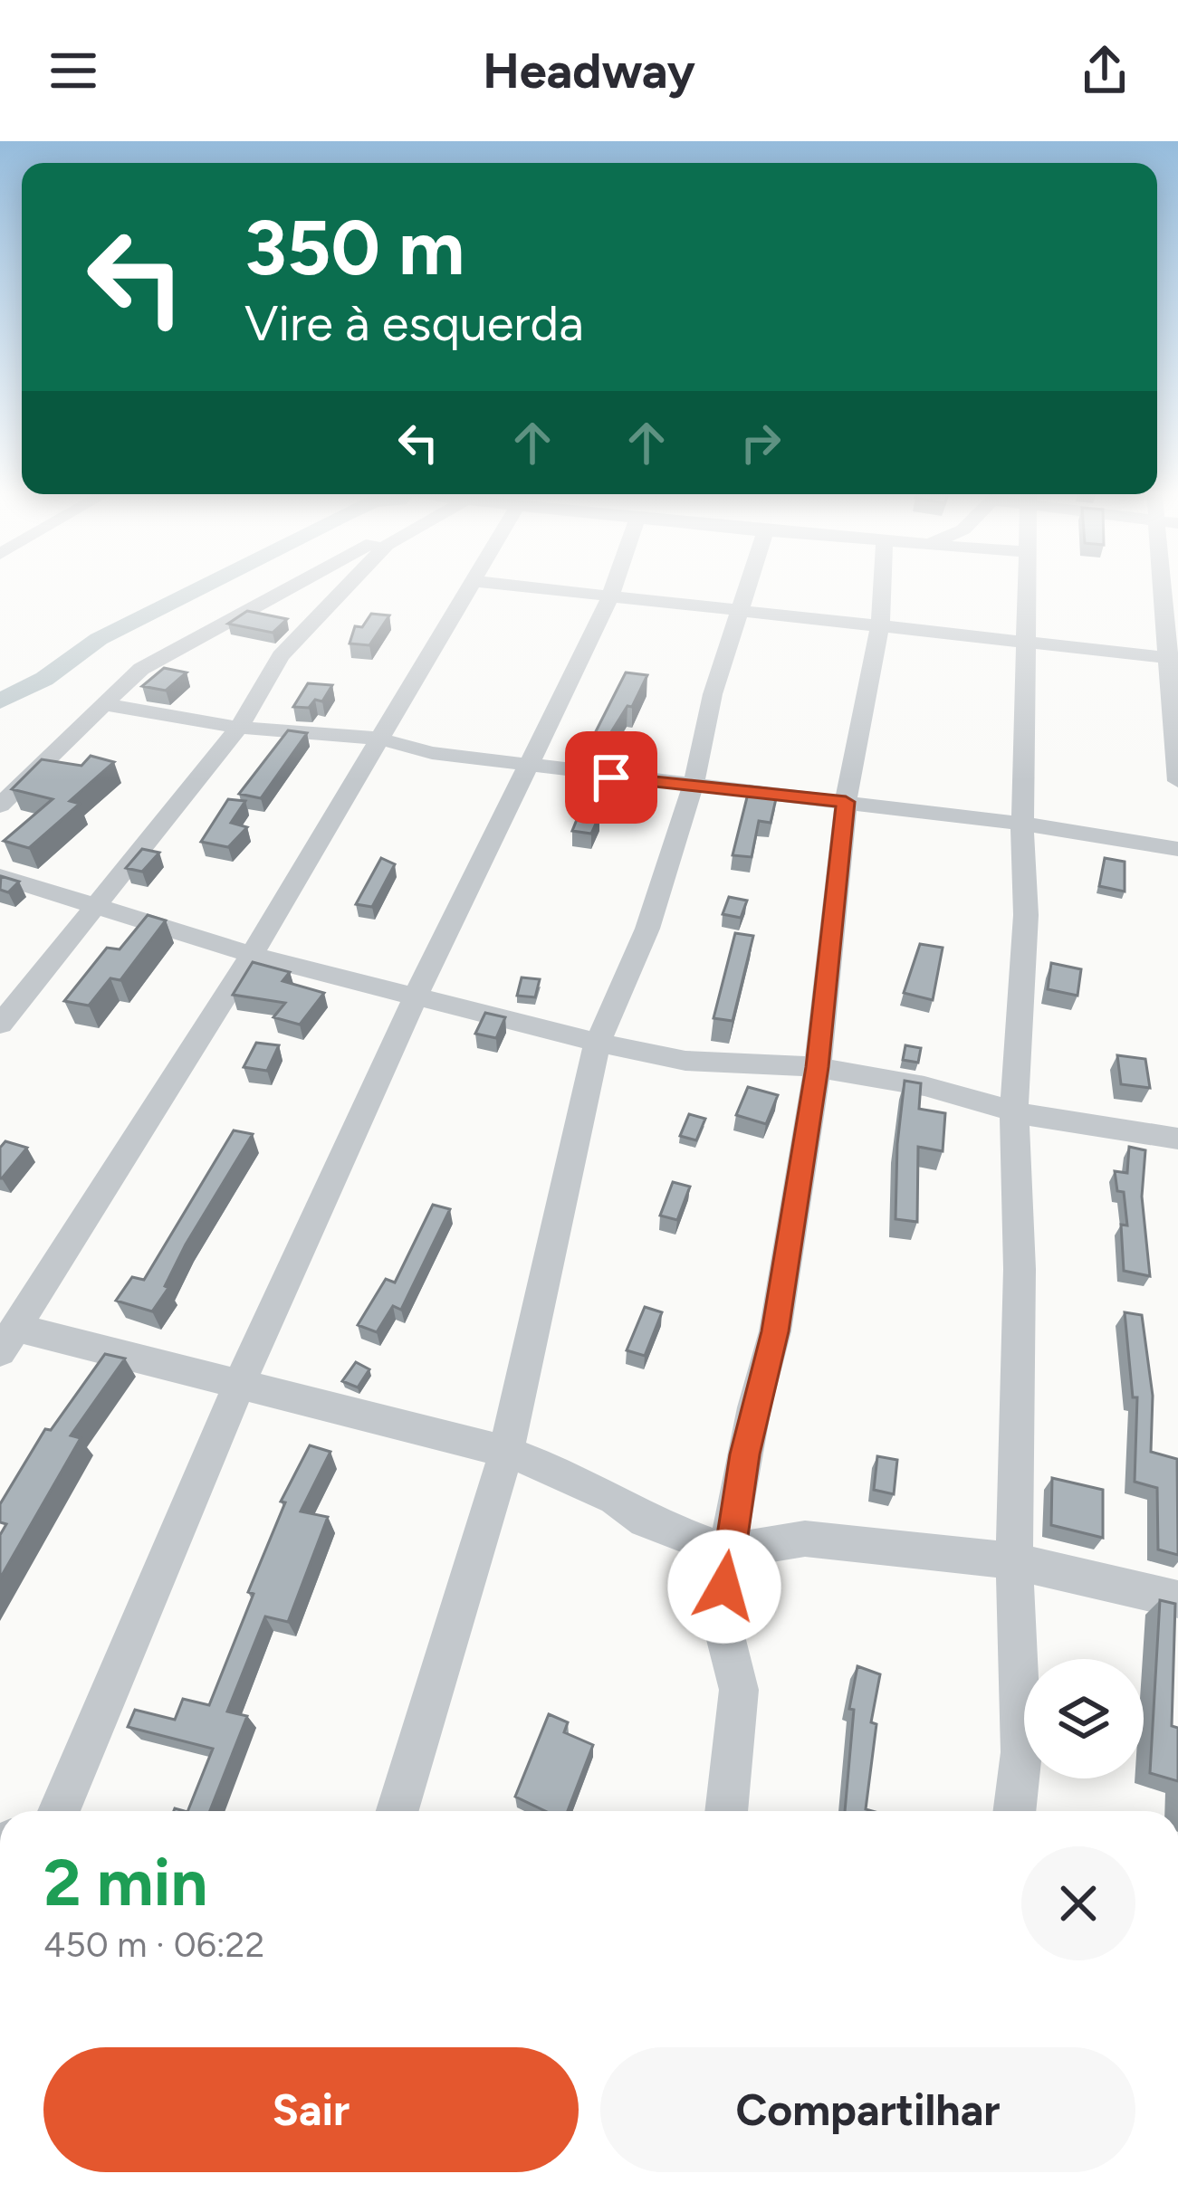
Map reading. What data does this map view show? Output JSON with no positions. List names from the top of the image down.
{
  "page": {
    "header": "Headway",
    "turn": ["350 m", "Vire à esquerda"],
    "heading": ["2 min", "450 m · 06:22"],
    "buttons": ["Sair", "Compartilhar"]
  }
}
